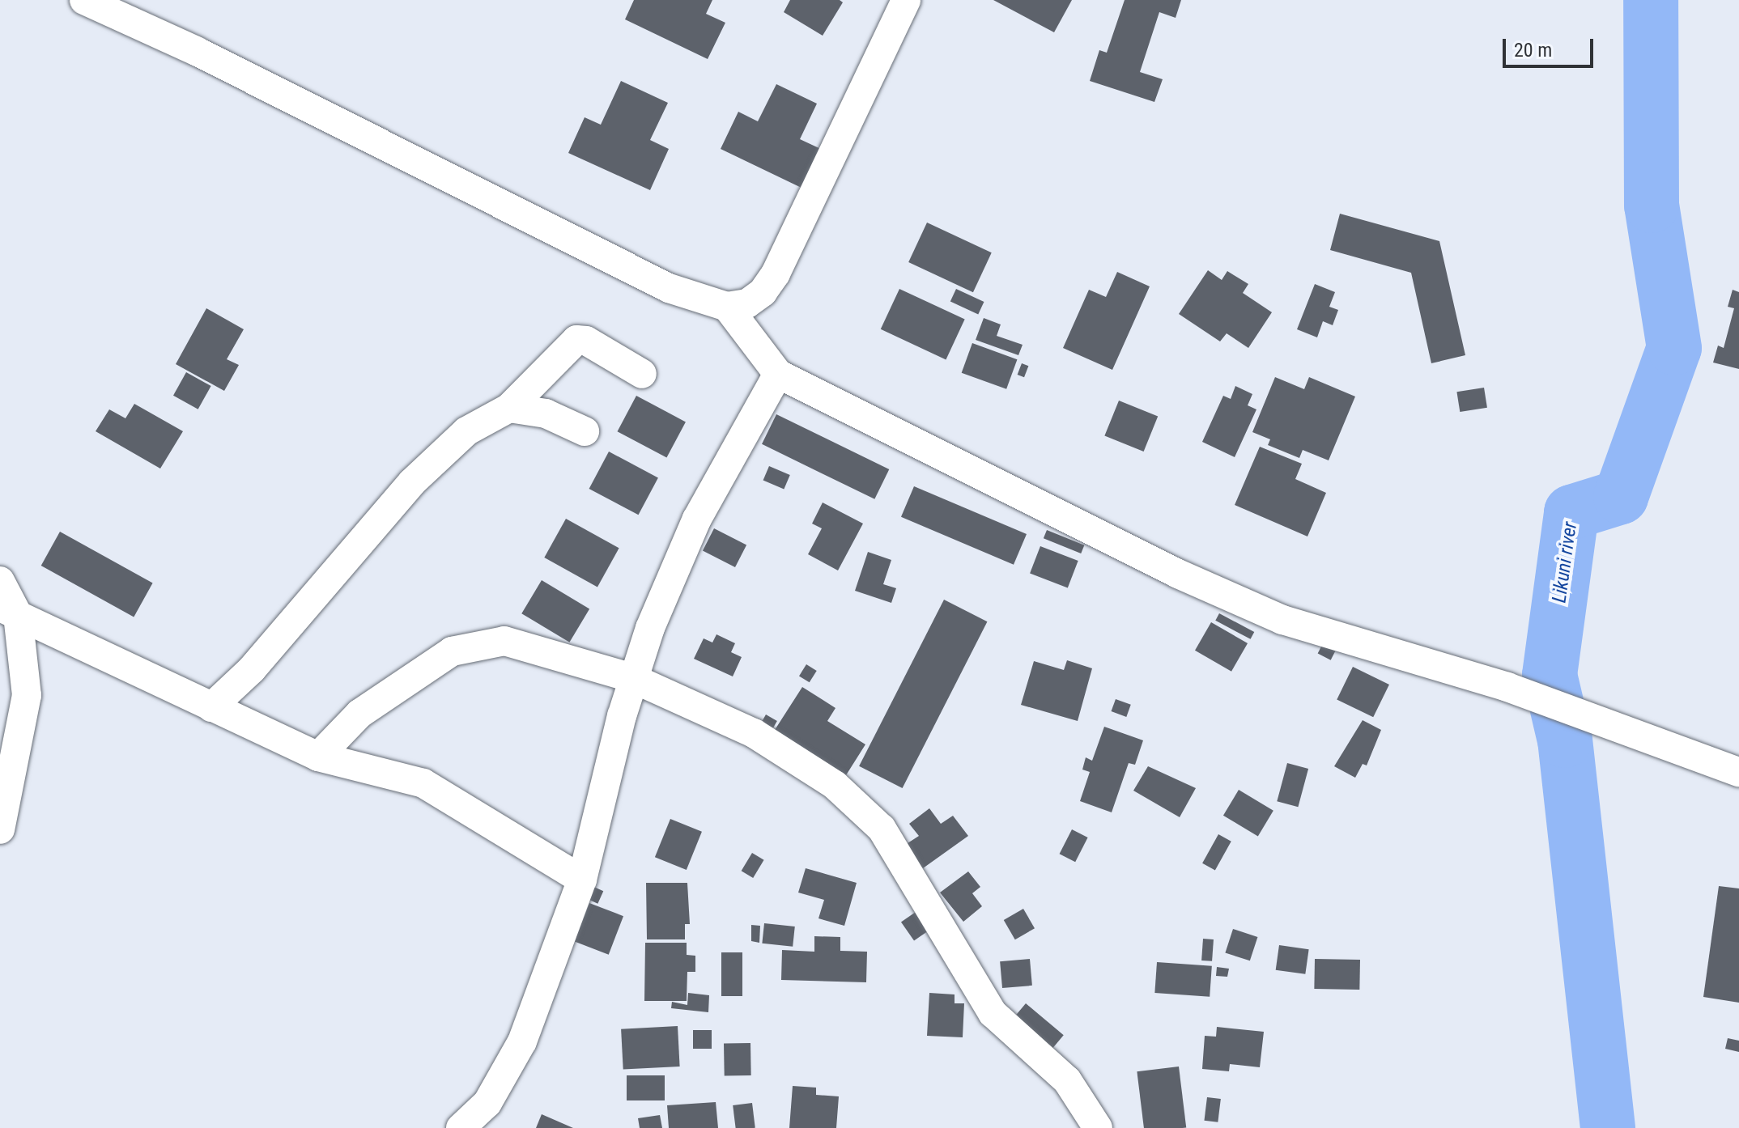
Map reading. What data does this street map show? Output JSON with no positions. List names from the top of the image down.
{
  "water": ["Likuni river"],
  "scale_bar": "20 m"
}
